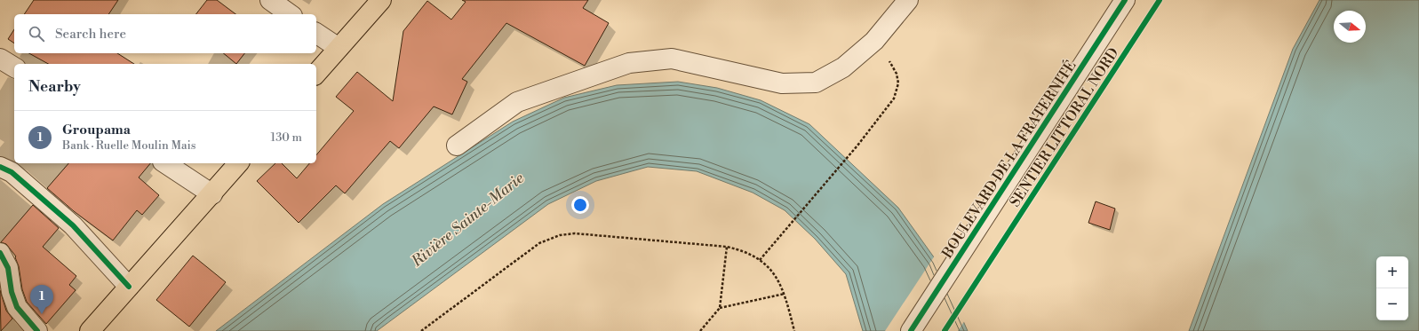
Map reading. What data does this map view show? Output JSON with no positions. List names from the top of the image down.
{
  "streets": {
    "street": ["BOULEVARD DE LA FRATERNITÉ"],
    "cycle path": ["SENTIER LITTORAL NORD"]
  },
  "water": ["Rivière Sainte-Marie"],
  "north": "right",
  "page": {
    "search": "Search here",
    "heading": "Nearby",
    "list": [
      {
        "mark": "1",
        "name": "Groupama",
        "note": "Bank · Ruelle Moulin Mais",
        "value": "130 m"
      }
    ],
    "map_buttons": ["+", "−"],
    "pins": "1"
  }
}
